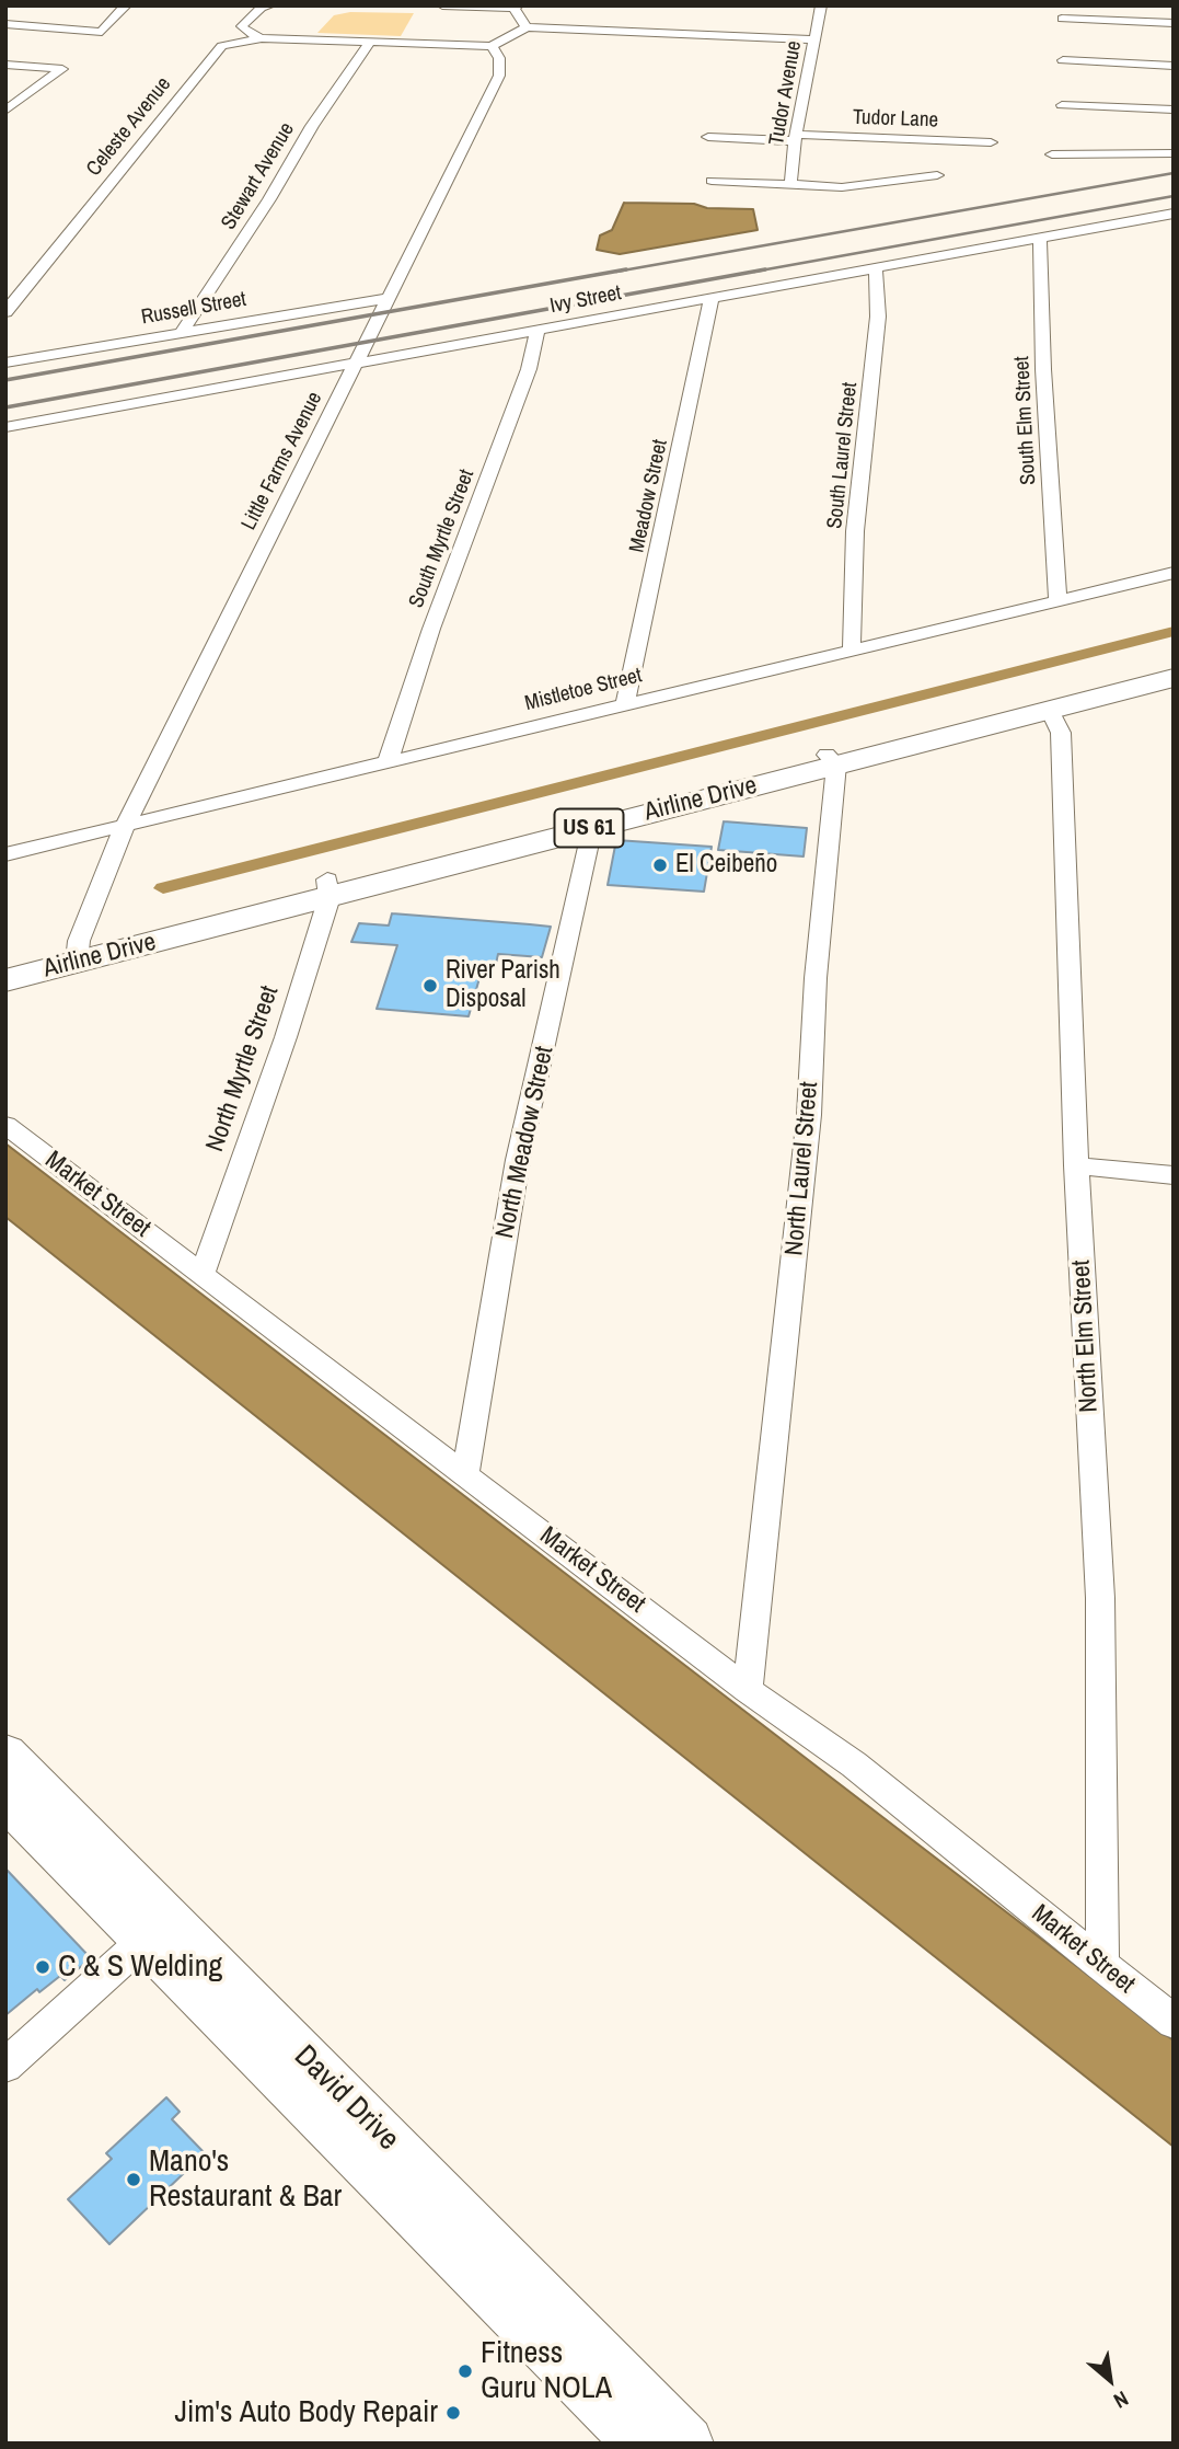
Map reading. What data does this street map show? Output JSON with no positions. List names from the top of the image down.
{
  "streets": {
    "highway": ["Airline Drive", "US 61"],
    "main road": ["David Drive"],
    "street": [
      "Tudor Avenue",
      "Tudor Lane",
      "Celeste Avenue",
      "Stewart Avenue",
      "Ivy Street",
      "Russell Street",
      "South Elm Street",
      "South Laurel Street",
      "Little Farms Avenue",
      "Meadow Street",
      "South Myrtle Street",
      "Mistletoe Street",
      "North Myrtle Street",
      "North Meadow Street",
      "North Laurel Street",
      "Market Street",
      "North Elm Street"
    ]
  },
  "crossings": [
    ["Tudor Avenue", "Tudor Lane"],
    ["Celeste Avenue", "Stewart Avenue"],
    ["Celeste Avenue", "Little Farms Avenue"],
    ["Stewart Avenue", "Russell Street"],
    ["Ivy Street", "South Elm Street"],
    ["Ivy Street", "South Laurel Street"],
    ["Ivy Street", "Little Farms Avenue"],
    ["Ivy Street", "Meadow Street"],
    ["Ivy Street", "South Myrtle Street"],
    ["Russell Street", "Little Farms Avenue"],
    ["South Elm Street", "Mistletoe Street"],
    ["South Laurel Street", "Mistletoe Street"],
    ["Little Farms Avenue", "Mistletoe Street"],
    ["Little Farms Avenue", "Airline Drive"],
    ["Meadow Street", "Mistletoe Street"],
    ["South Myrtle Street", "Mistletoe Street"],
    ["Airline Drive", "North Myrtle Street"],
    ["Airline Drive", "North Meadow Street"],
    ["Airline Drive", "North Laurel Street"],
    ["Airline Drive", "North Elm Street"],
    ["North Myrtle Street", "Market Street"],
    ["North Meadow Street", "Market Street"],
    ["North Laurel Street", "Market Street"],
    ["Market Street", "North Elm Street"]
  ],
  "places": [
    "El Ceibeño",
    "River Parish Disposal",
    "C & S Welding",
    "Mano's Restaurant & Bar",
    "Fitness Guru NOLA",
    "Jim's Auto Body Repair"
  ],
  "north": "bottom right"
}
